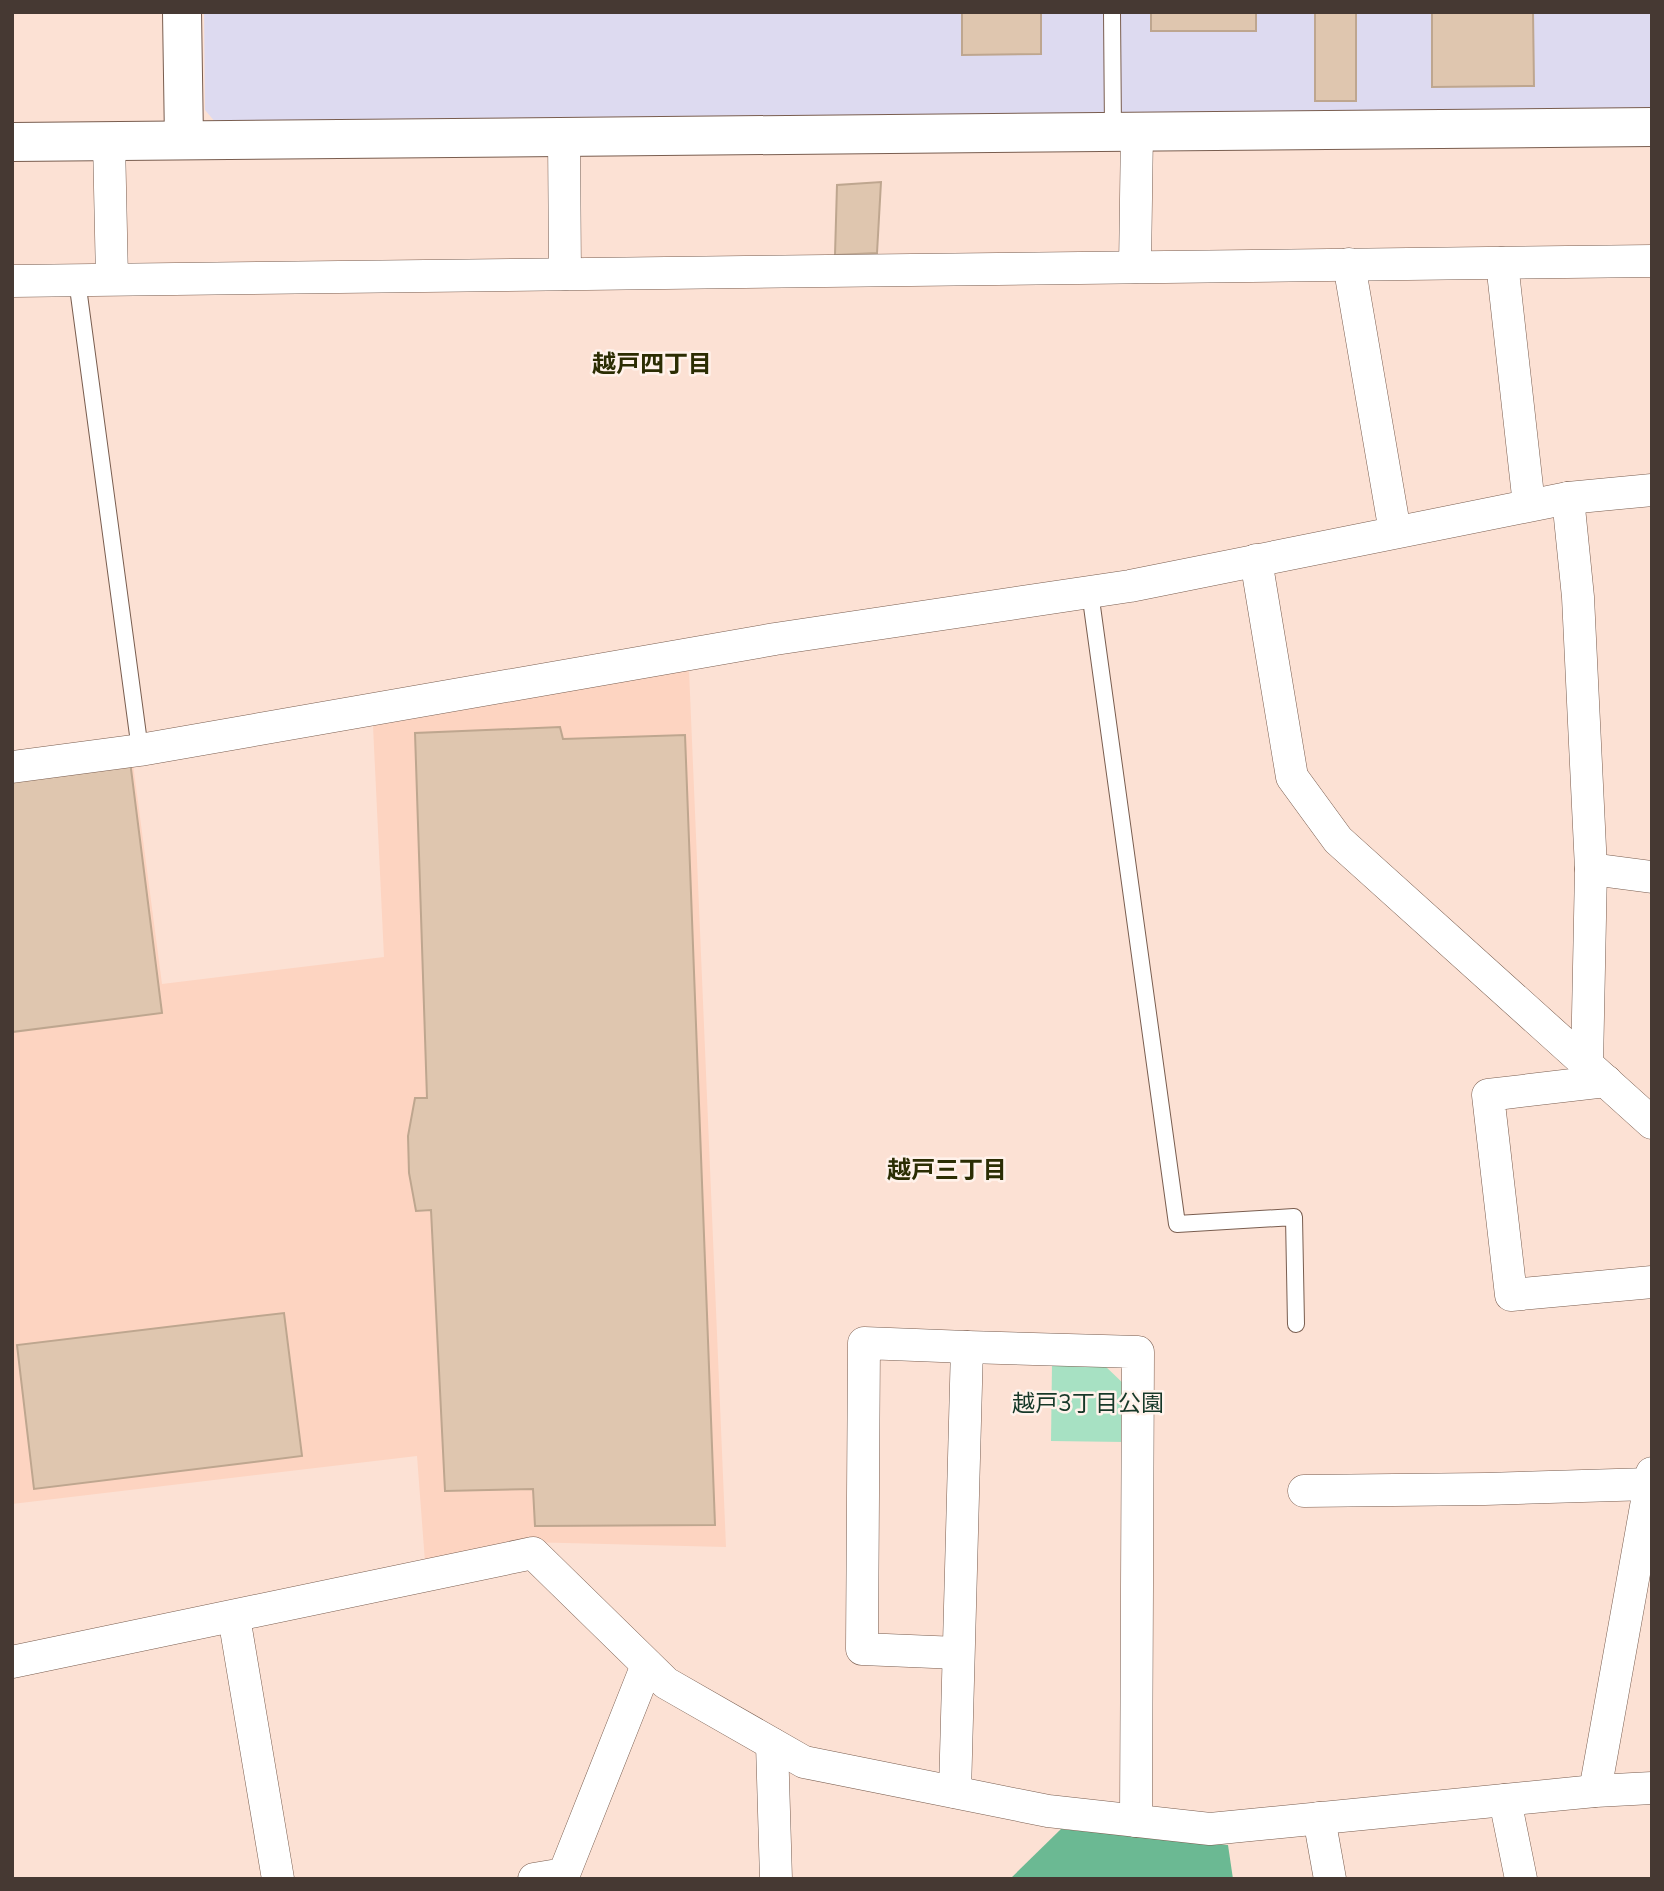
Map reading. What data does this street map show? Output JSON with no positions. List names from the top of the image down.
{
  "districts": ["越戸四丁目", "越戸三丁目"],
  "parks": ["越戸3丁目公園"]
}
